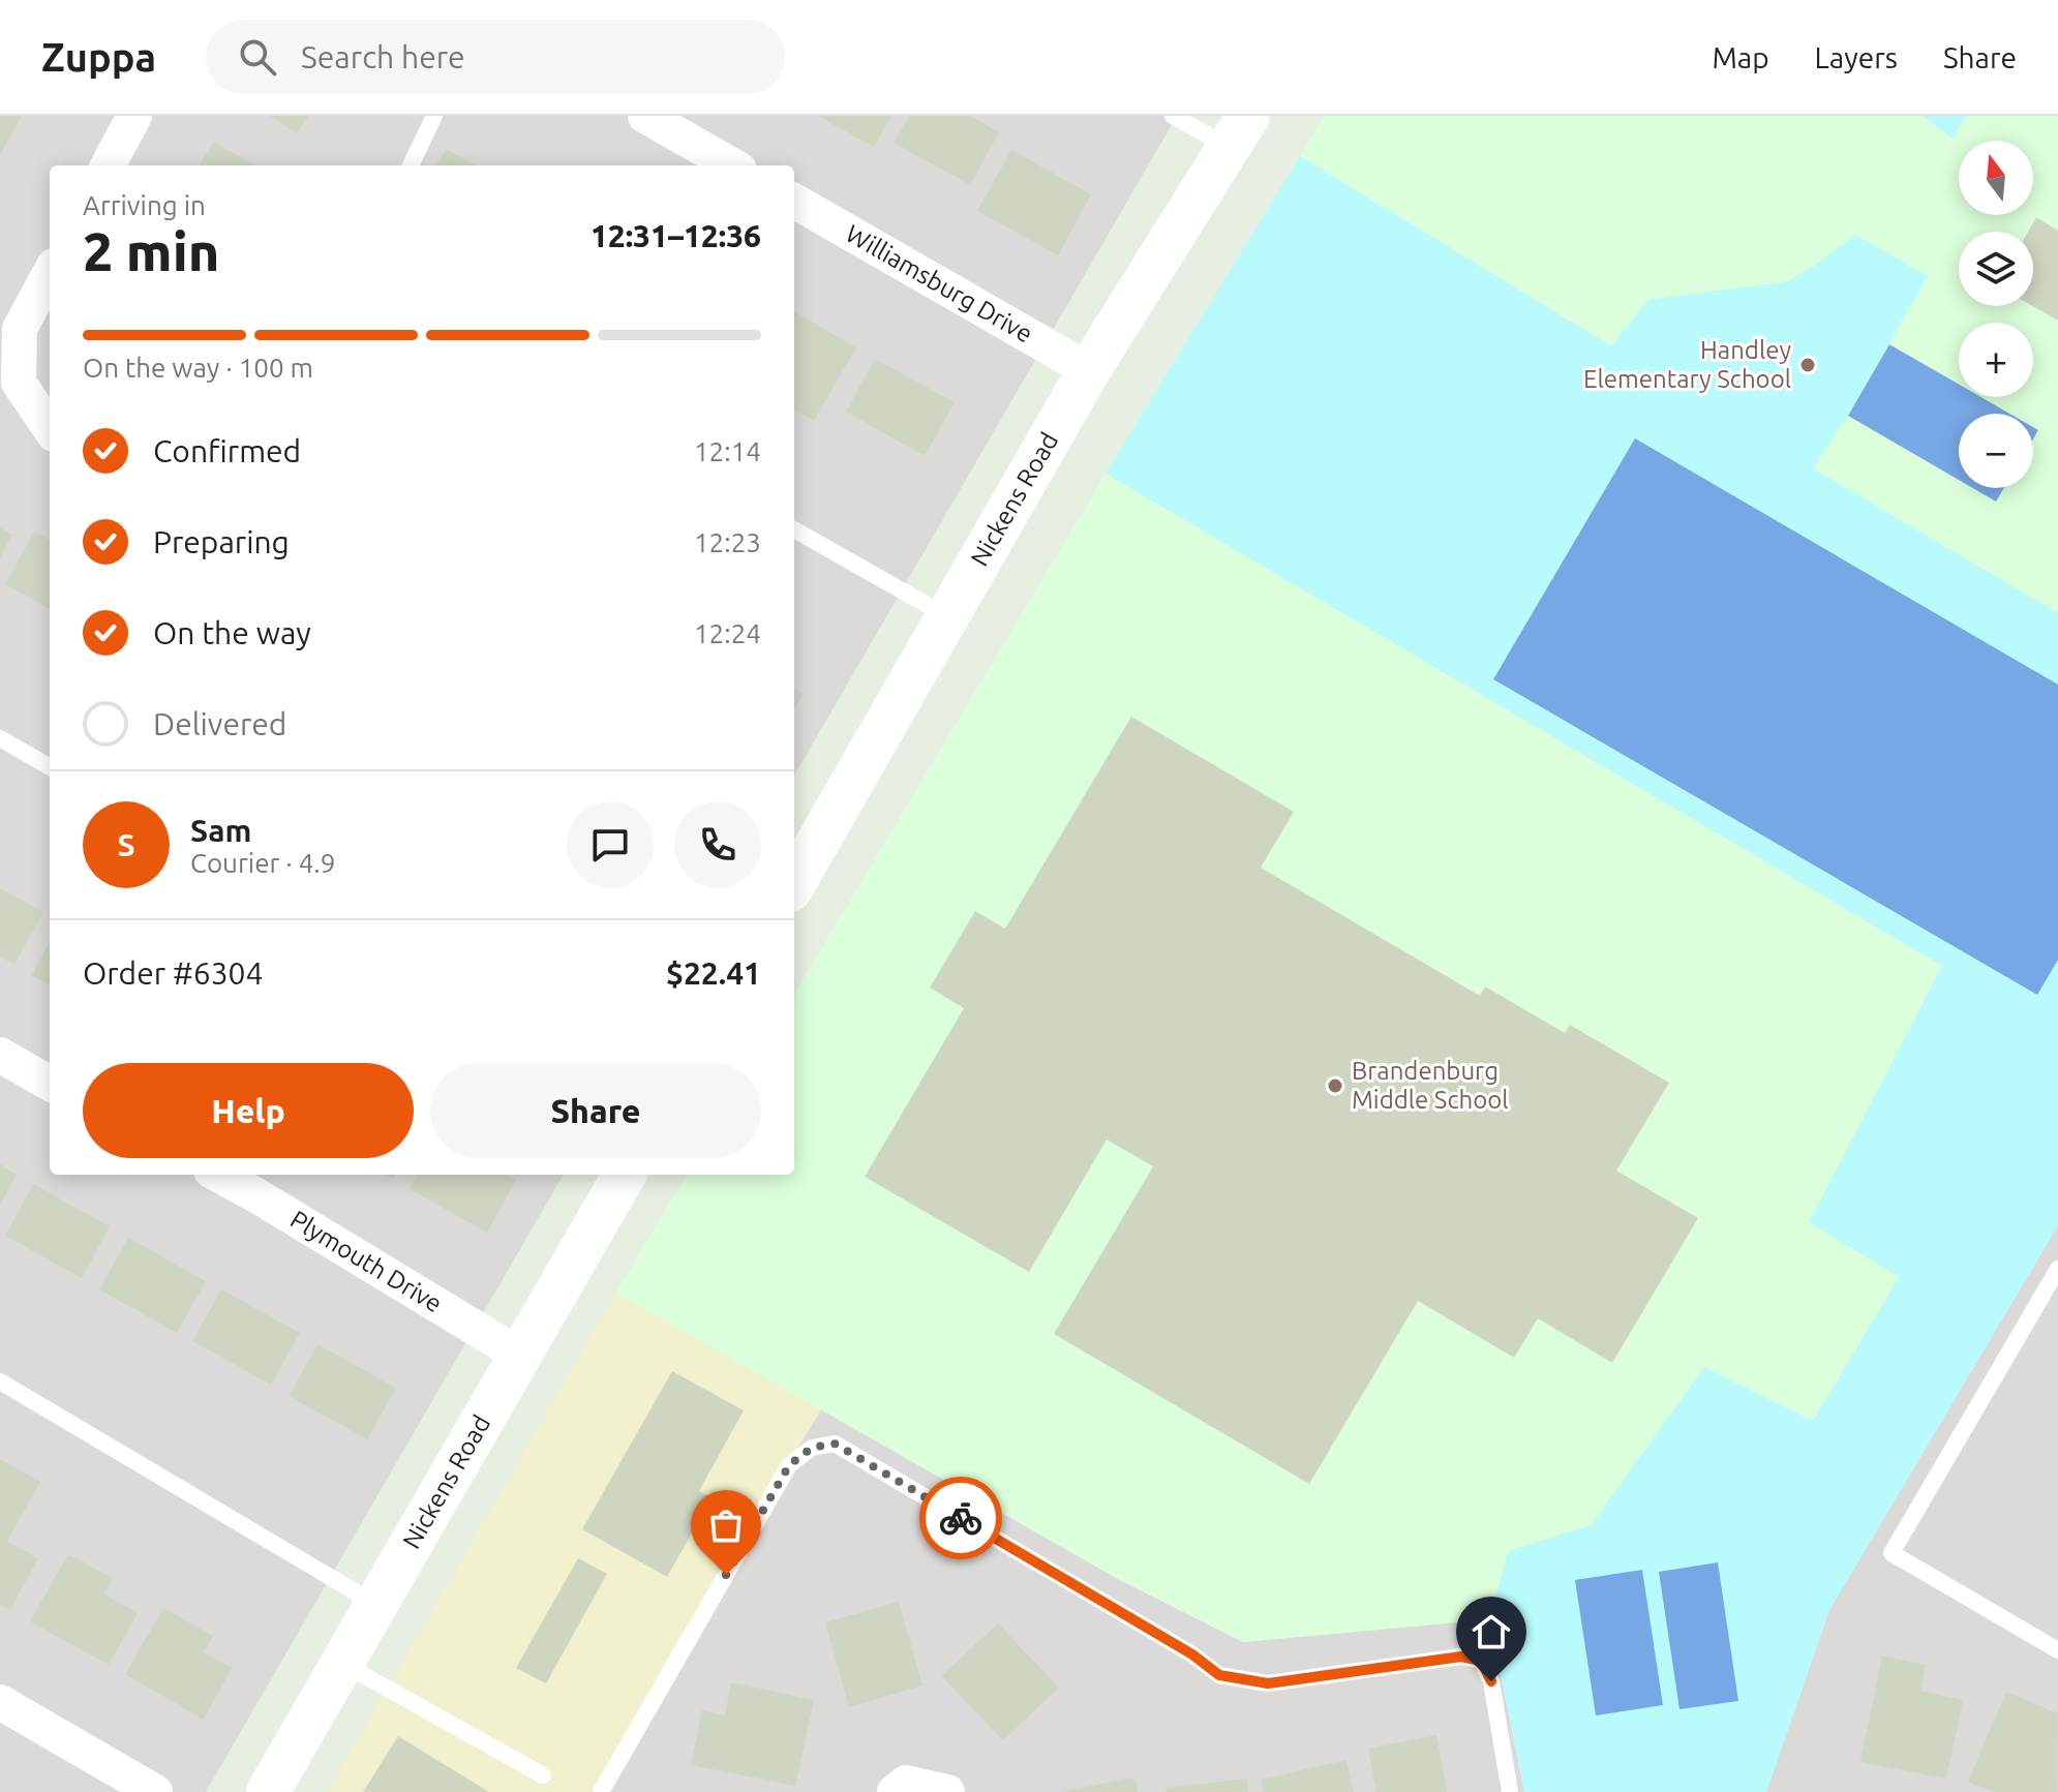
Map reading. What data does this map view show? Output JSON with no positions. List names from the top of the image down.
{
  "streets": {
    "street": ["Williamsburg Drive", "Nickens Road", "Plymouth Drive"]
  },
  "crossings": [
    ["Williamsburg Drive", "Nickens Road"],
    ["Nickens Road", "Plymouth Drive"]
  ],
  "places": ["Handley Elementary School", "Brandenburg Middle School"],
  "north": "top",
  "page": {
    "header": "Zuppa",
    "search": "Search here",
    "nav": ["Map", "Layers", "Share"],
    "map_buttons": ["+", "−"],
    "heading": ["2 min", "Arriving in", "12:31–12:36"],
    "panel": [
      "Sam",
      "Courier · 4.9",
      "Order #6304",
      "$22.41"
    ],
    "bar": "On the way · 100 m",
    "list": [
      ["Confirmed", "12:14"],
      ["Preparing", "12:23"],
      ["On the way", "12:24"],
      "Delivered"
    ],
    "round": "S",
    "buttons": ["Help", "Share"]
  }
}
